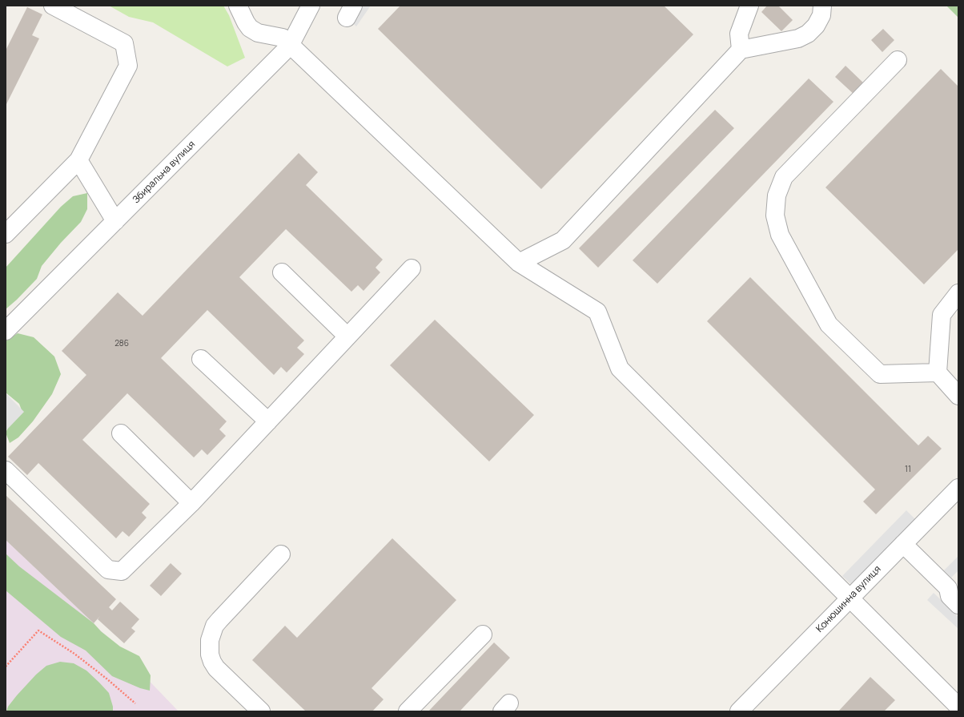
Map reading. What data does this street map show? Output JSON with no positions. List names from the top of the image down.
{
  "streets": {
    "street": ["Збиральна вулиця", "Конюшинна вулиця"]
  },
  "house_numbers": ["286", "11"]
}
